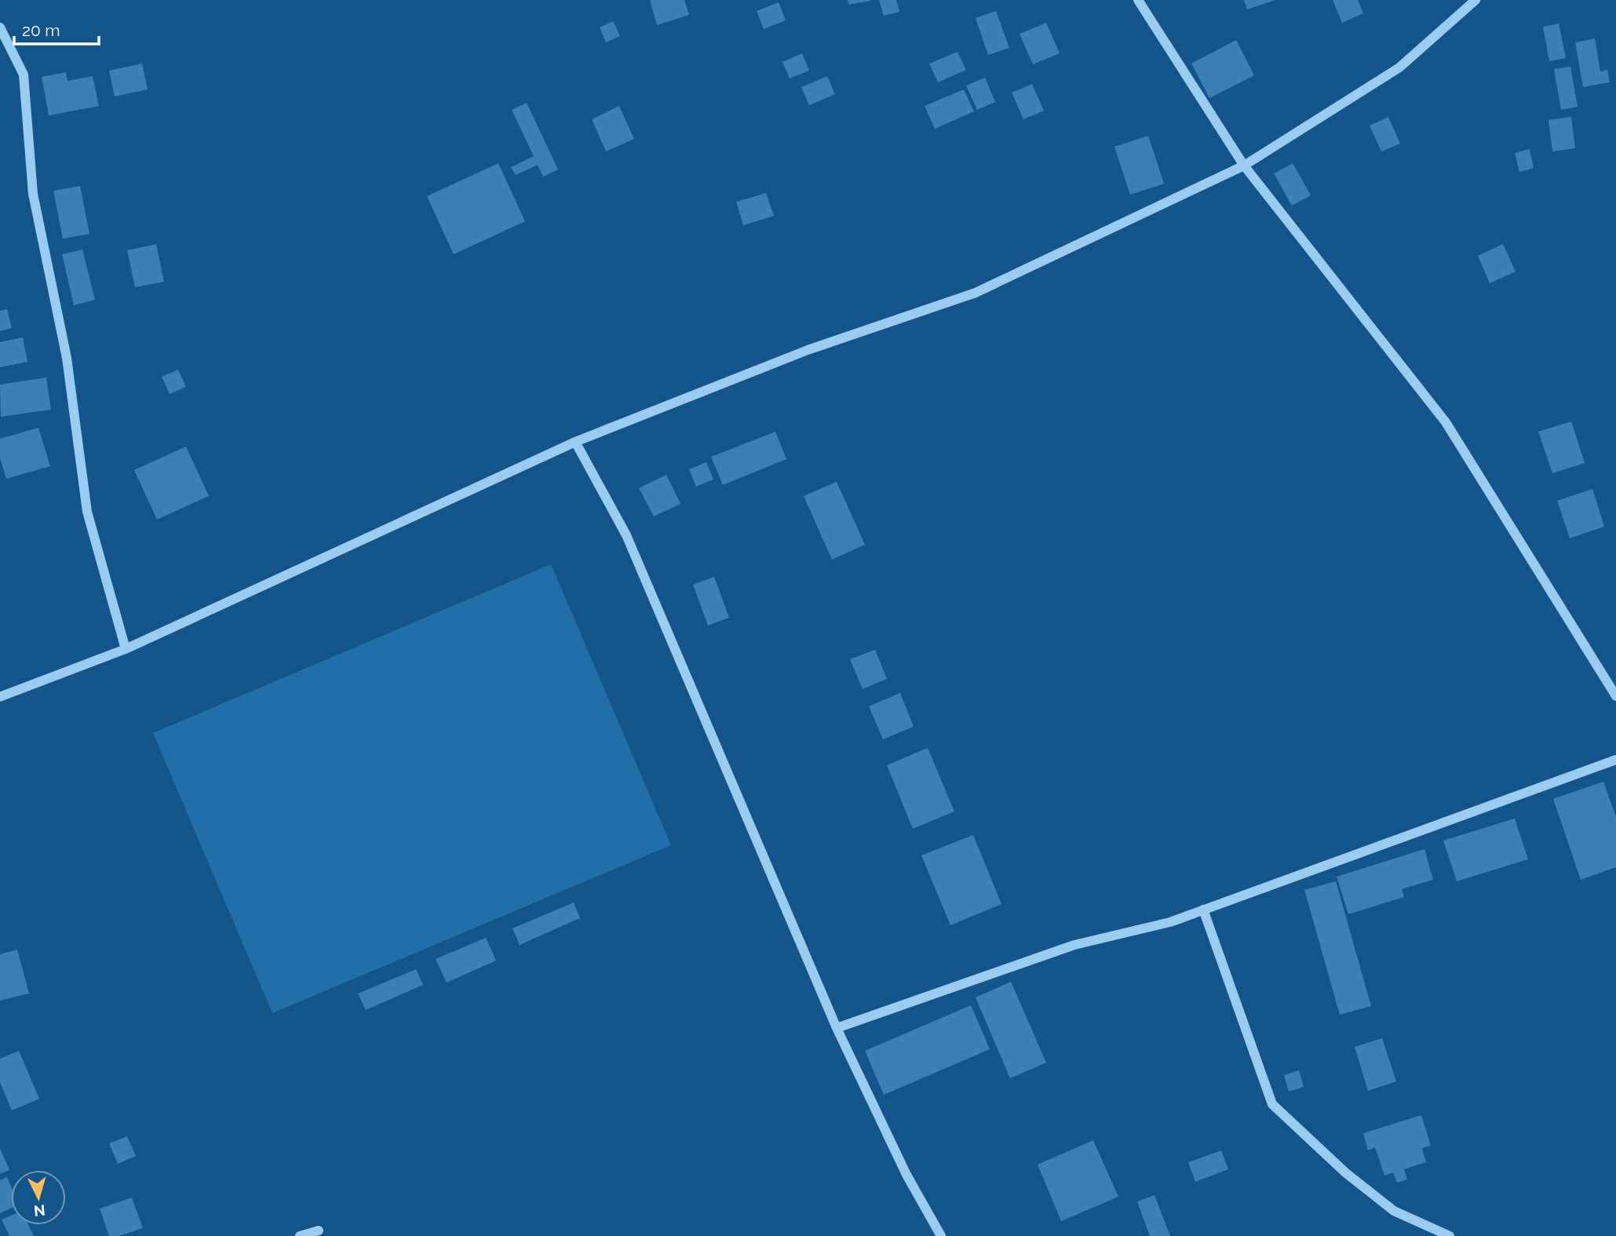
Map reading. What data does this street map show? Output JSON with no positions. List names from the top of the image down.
{
  "scale_bar": "20 m",
  "north": "bottom"
}
